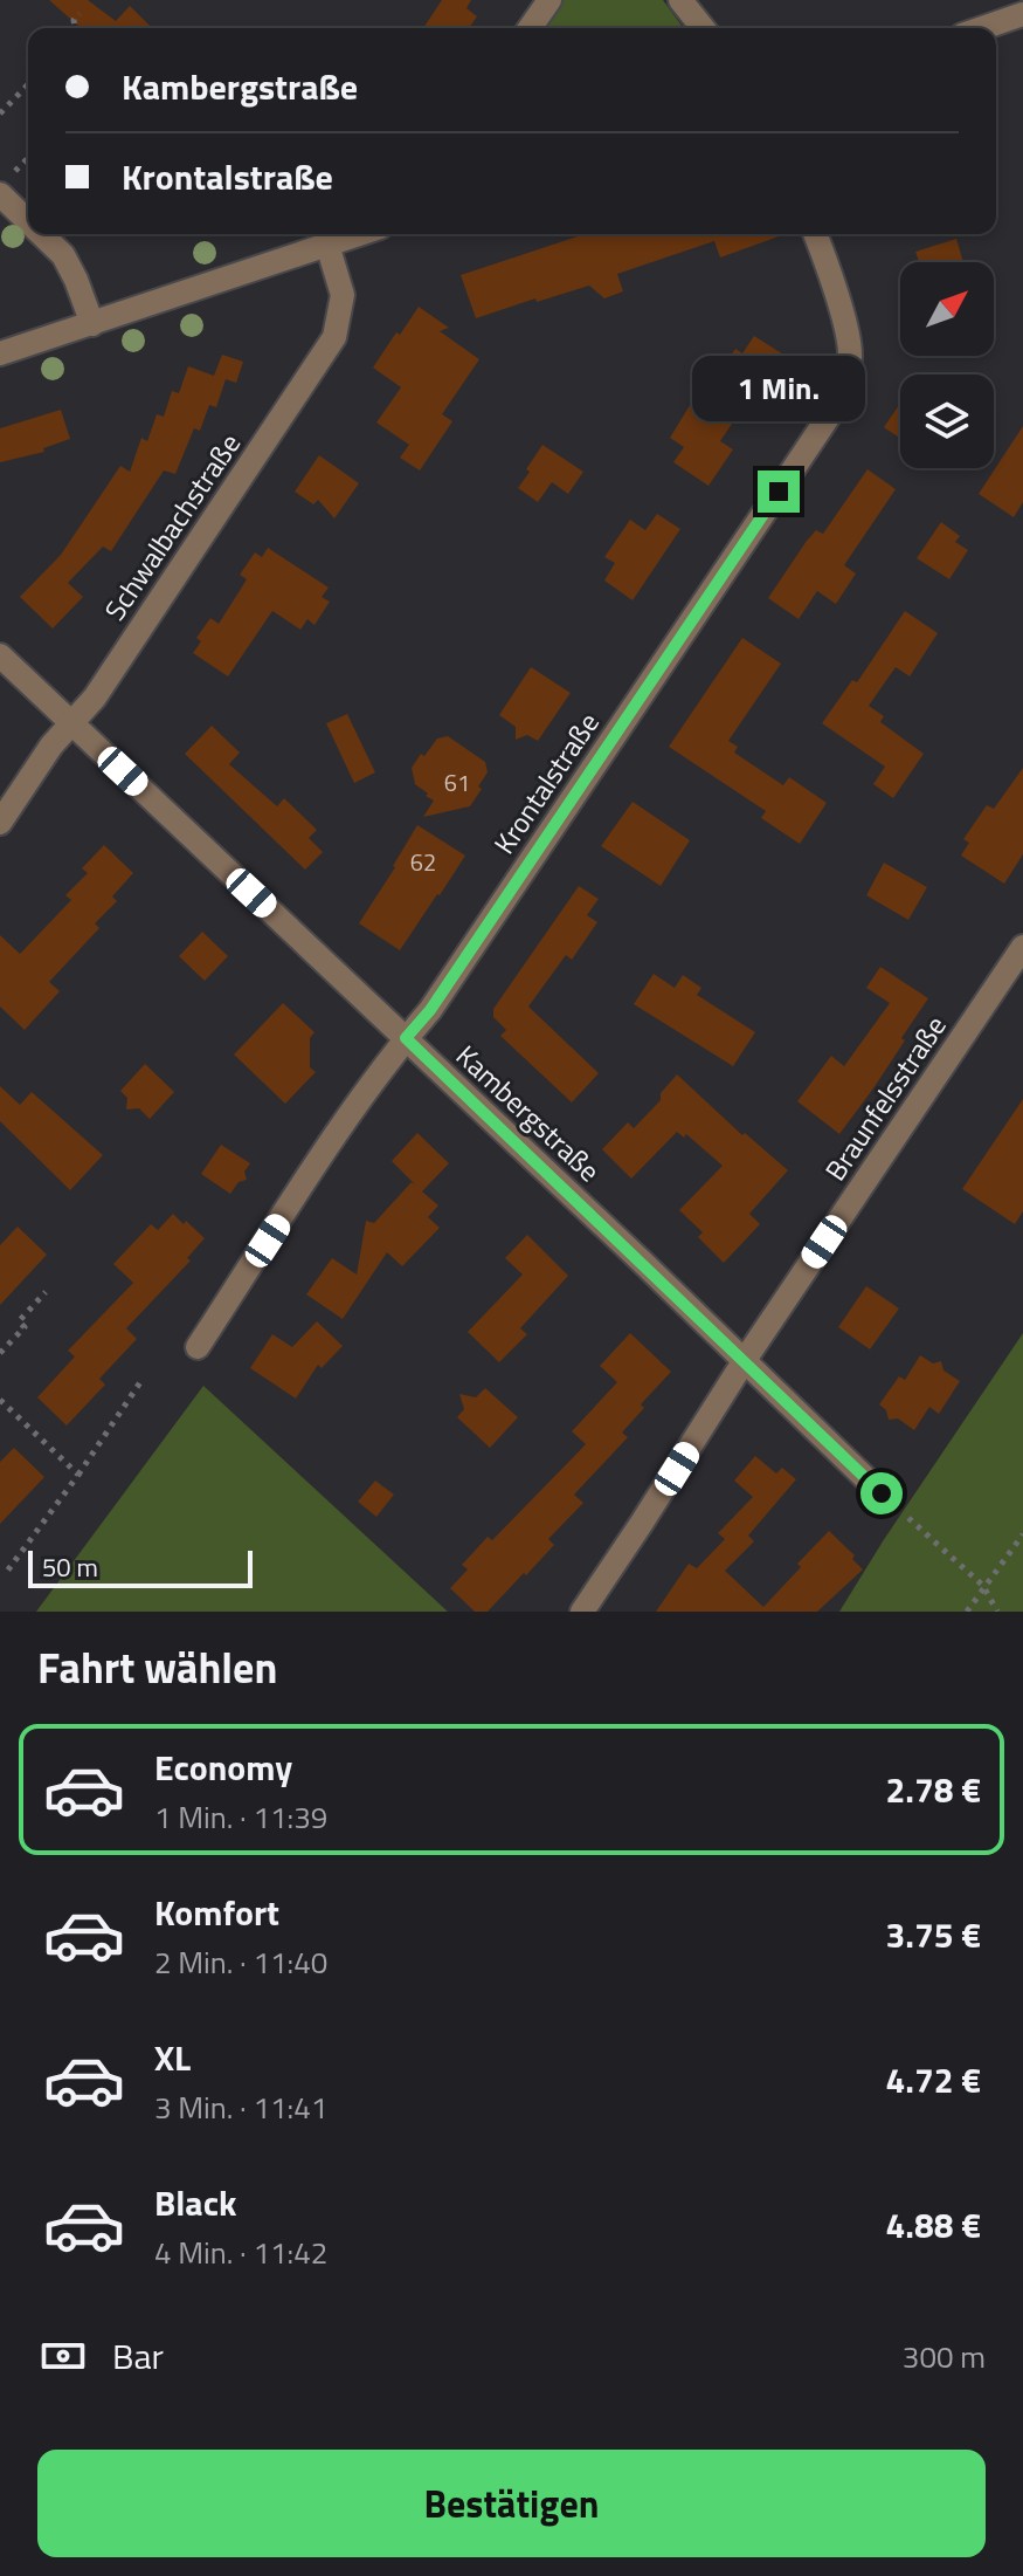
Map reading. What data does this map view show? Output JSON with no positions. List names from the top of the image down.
{
  "streets": {
    "street": [
      "Schwalbachstraße",
      "Krontalstraße",
      "Braunfelsstraße",
      "Kambergstraße"
    ]
  },
  "crossings": [
    ["Schwalbachstraße", "Kambergstraße"],
    ["Krontalstraße", "Kambergstraße"],
    ["Braunfelsstraße", "Kambergstraße"]
  ],
  "house_numbers": ["61", "62"],
  "scale_bar": "50 m",
  "north": "top right",
  "page": {
    "banner": ["Kambergstraße", "Krontalstraße"],
    "bubble": "1 Min.",
    "scale": "50 m",
    "heading": "Fahrt wählen",
    "list": [
      {
        "name": "Economy",
        "note": "1 Min. · 11:39",
        "value": "2.78 €"
      },
      {
        "name": "Komfort",
        "note": "2 Min. · 11:40",
        "value": "3.75 €"
      },
      {
        "name": "XL",
        "note": "3 Min. · 11:41",
        "value": "4.72 €"
      },
      {
        "name": "Black",
        "note": "4 Min. · 11:42",
        "value": "4.88 €"
      }
    ],
    "pay": ["Bar", "300 m"],
    "buttons": "Bestätigen"
  }
}
